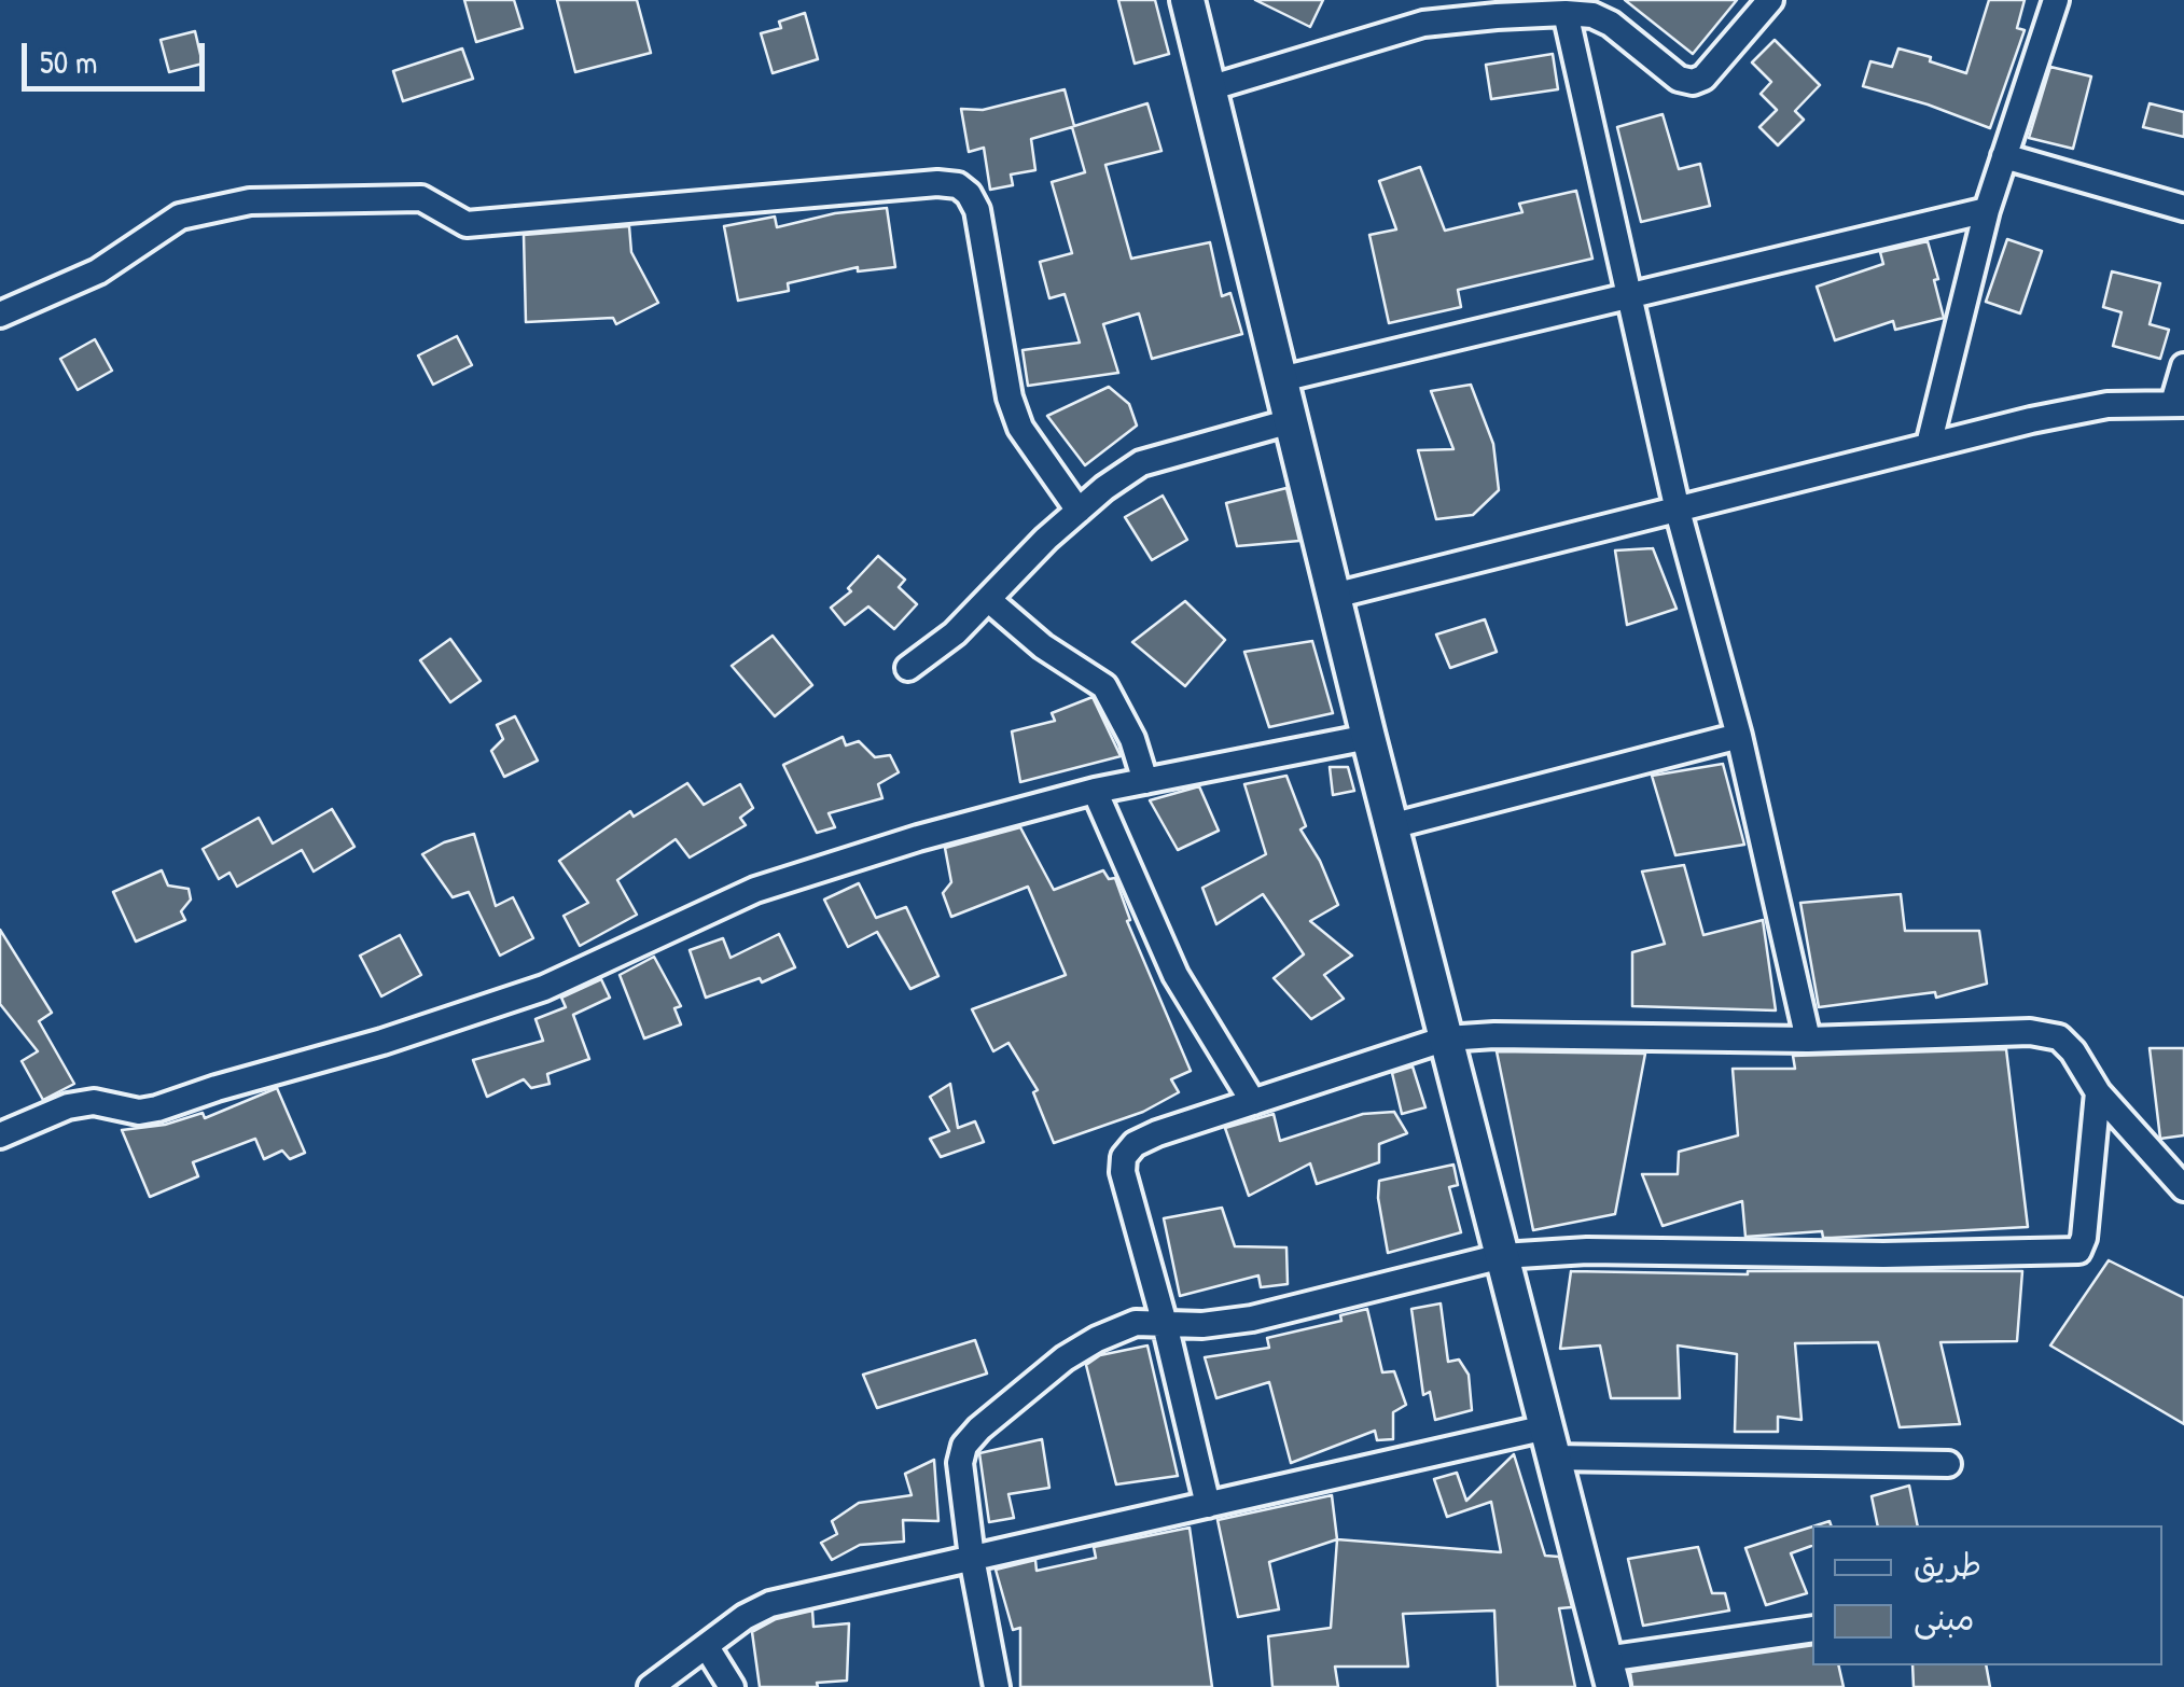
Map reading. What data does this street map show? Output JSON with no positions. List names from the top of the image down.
{
  "legend": ["طريق", "مبنى"],
  "scale_bar": "50 m"
}
